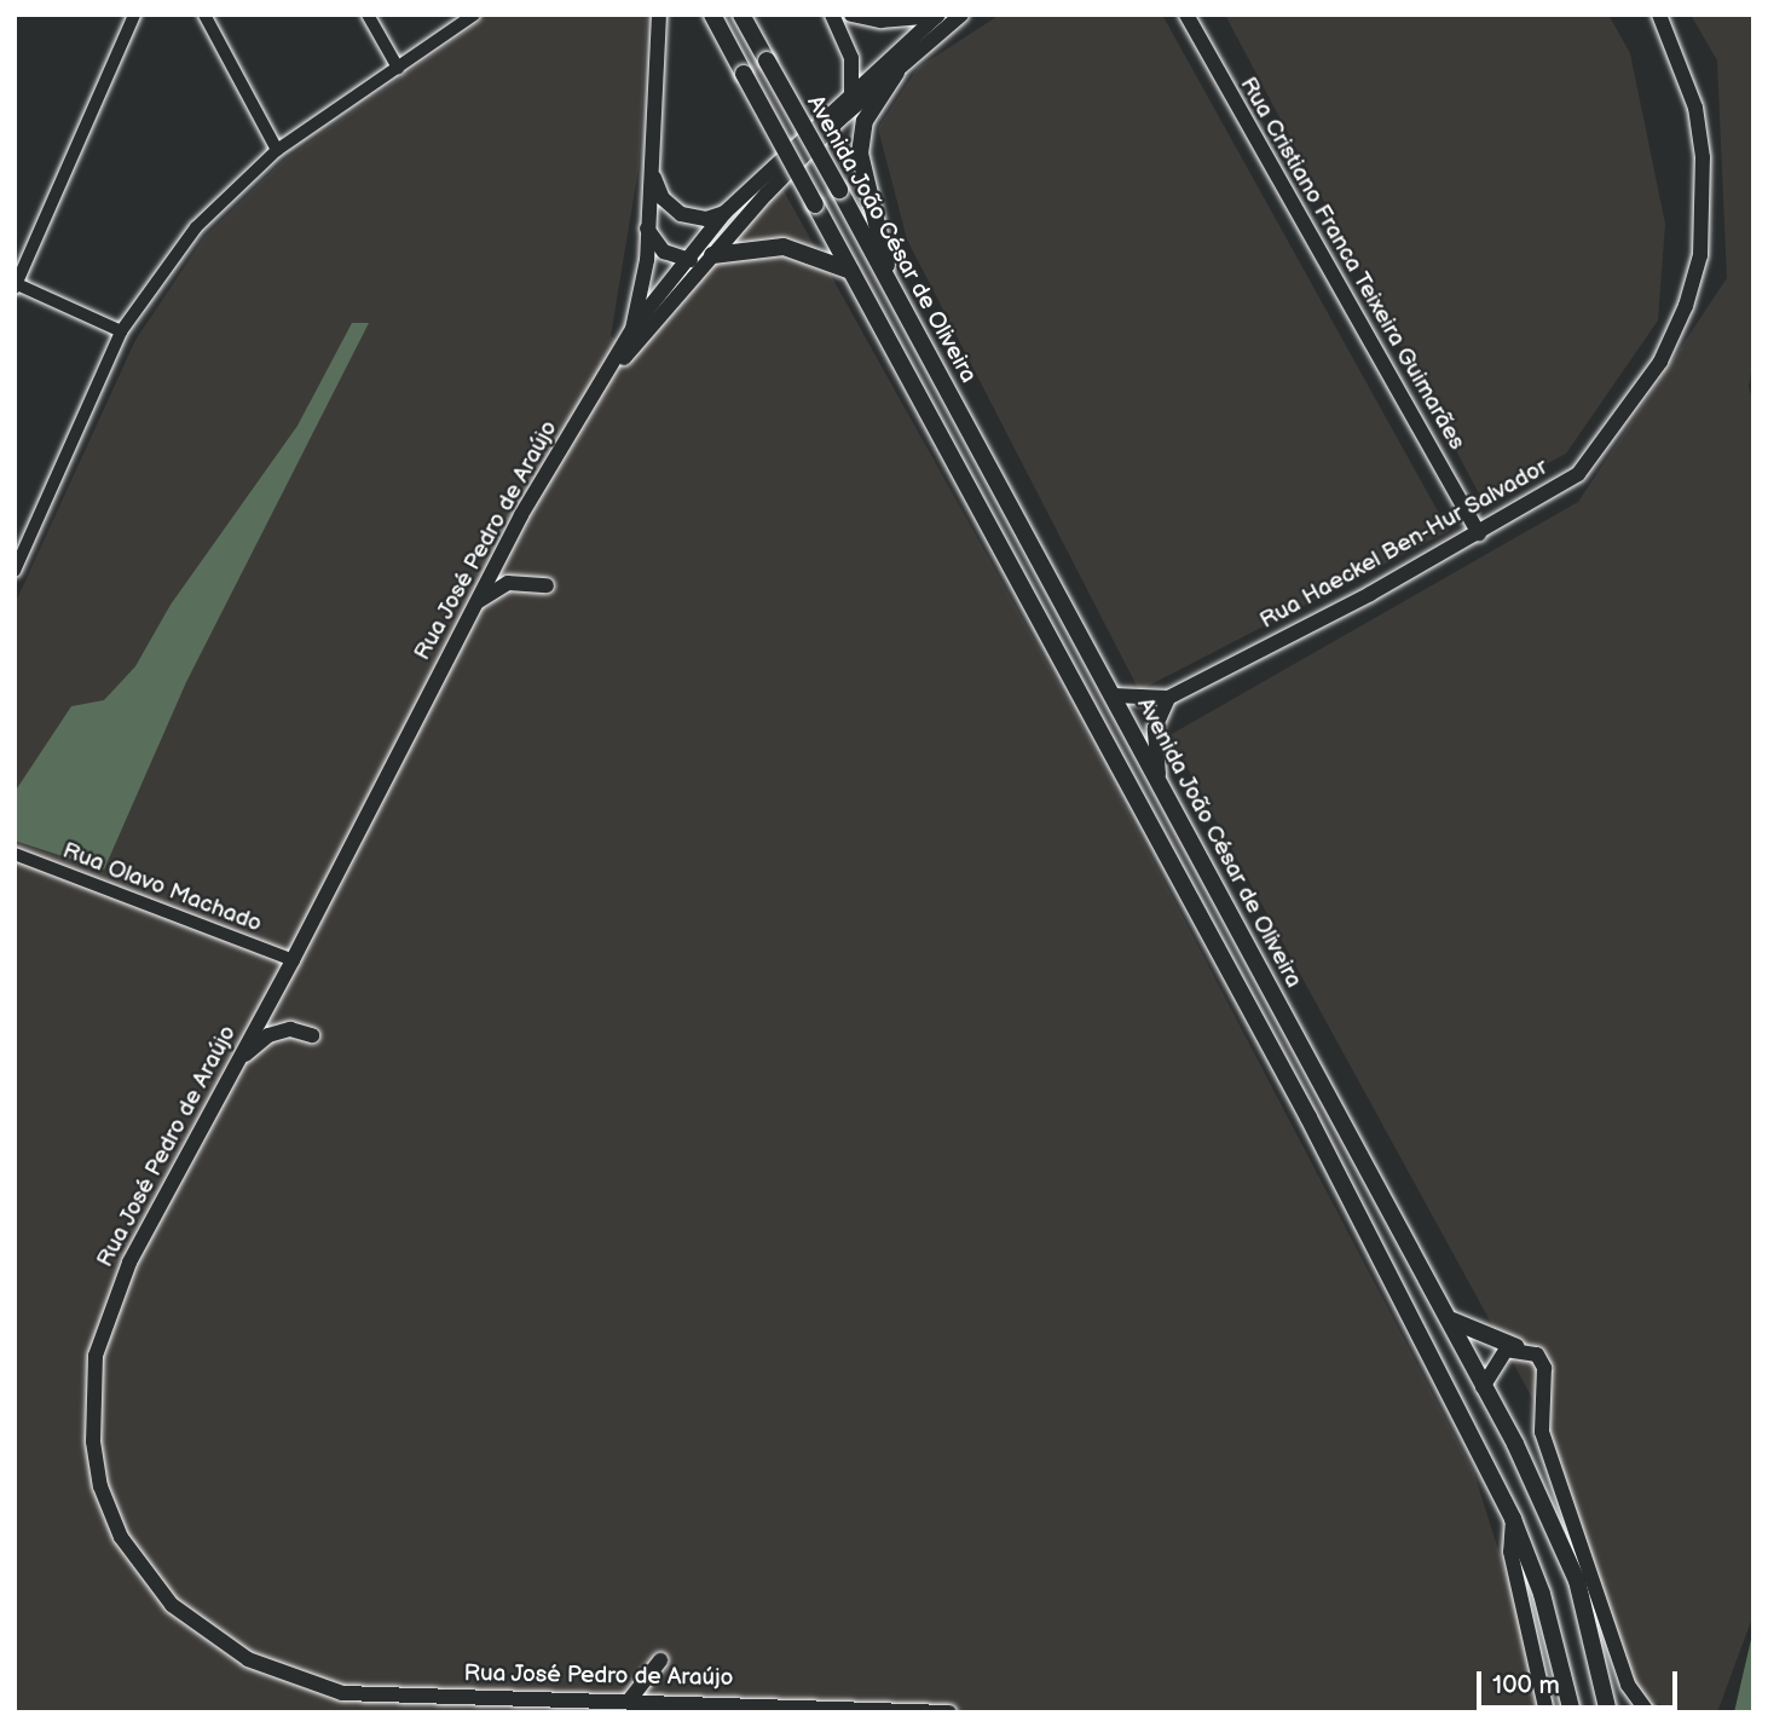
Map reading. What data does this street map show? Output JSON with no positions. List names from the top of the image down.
{
  "streets": {
    "main road": ["Avenida João César de Oliveira"],
    "street": [
      "Rua Cristiano Franca Teixeira Guimarães",
      "Rua José Pedro de Araújo",
      "Rua Haeckel Ben-Hur Salvador",
      "Rua Olavo Machado"
    ]
  },
  "crossings": [
    ["Rua Cristiano Franca Teixeira Guimarães", "Rua Haeckel Ben-Hur Salvador"],
    ["Rua José Pedro de Araújo", "Rua Olavo Machado"]
  ],
  "scale_bar": "100 m"
}
